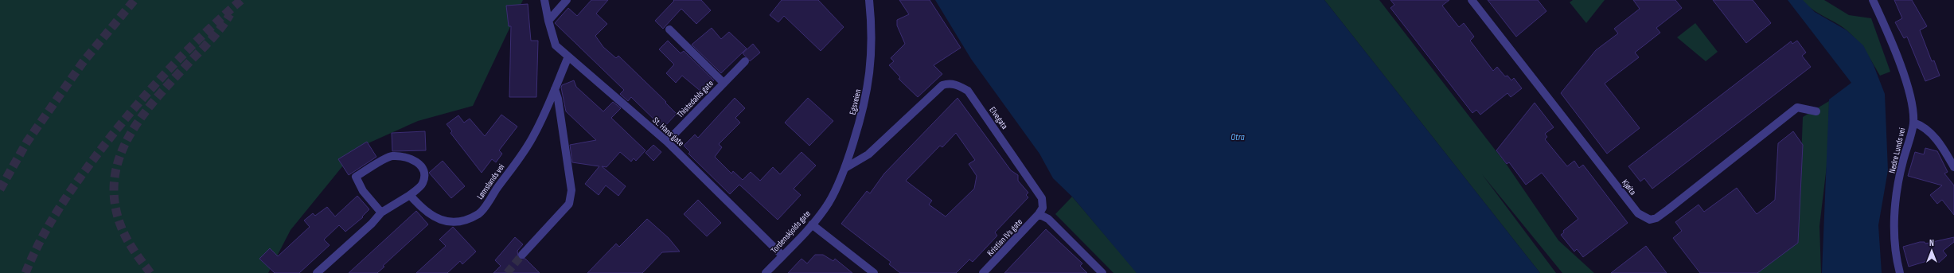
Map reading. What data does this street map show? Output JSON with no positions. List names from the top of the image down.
{
  "streets": {
    "street": [
      "Thistedahls gate",
      "Egsveien",
      "Elvegata",
      "St. Hans gate",
      "Nedre Lunds vei",
      "Lømslands vei",
      "Kjøita",
      "Tordenskjolds gate",
      "Kristian IVs gate"
    ]
  },
  "crossings": [
    ["Thistedahls gate", "St. Hans gate"],
    ["Egsveien", "Elvegata"],
    ["Egsveien", "Tordenskjolds gate"],
    ["Elvegata", "Kristian IVs gate"],
    ["St. Hans gate", "Lømslands vei"],
    ["St. Hans gate", "Tordenskjolds gate"]
  ],
  "water": ["Otra"],
  "north": "top"
}
